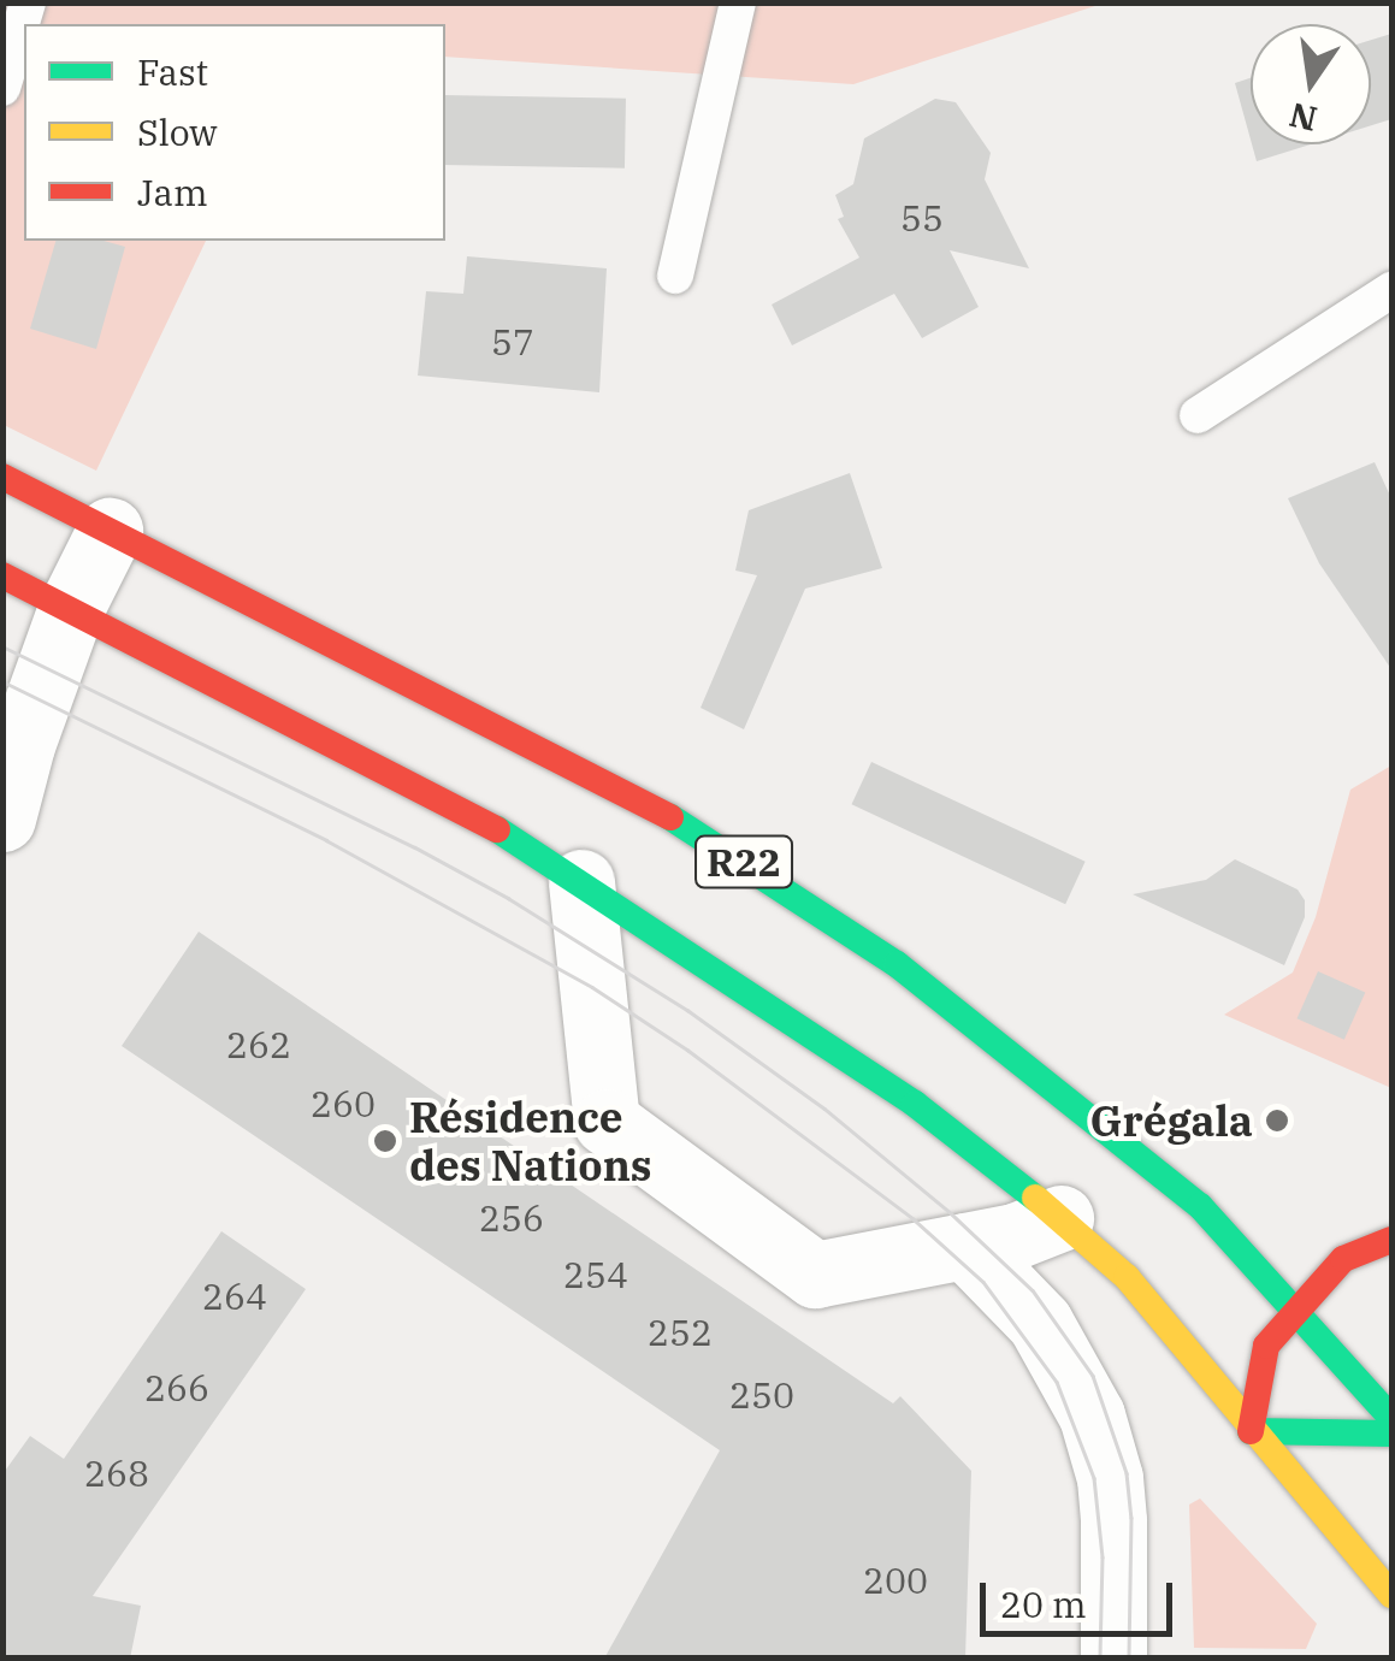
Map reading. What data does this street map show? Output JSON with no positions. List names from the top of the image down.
{
  "streets": {
    "main road": ["R22"]
  },
  "places": ["Grégala", "Résidence des Nations"],
  "house_numbers": [
    "55",
    "57",
    "262",
    "260",
    "256",
    "254",
    "264",
    "252",
    "266",
    "250",
    "268",
    "200"
  ],
  "legend": ["Fast", "Slow", "Jam"],
  "scale_bar": "20 m",
  "north": "bottom"
}
